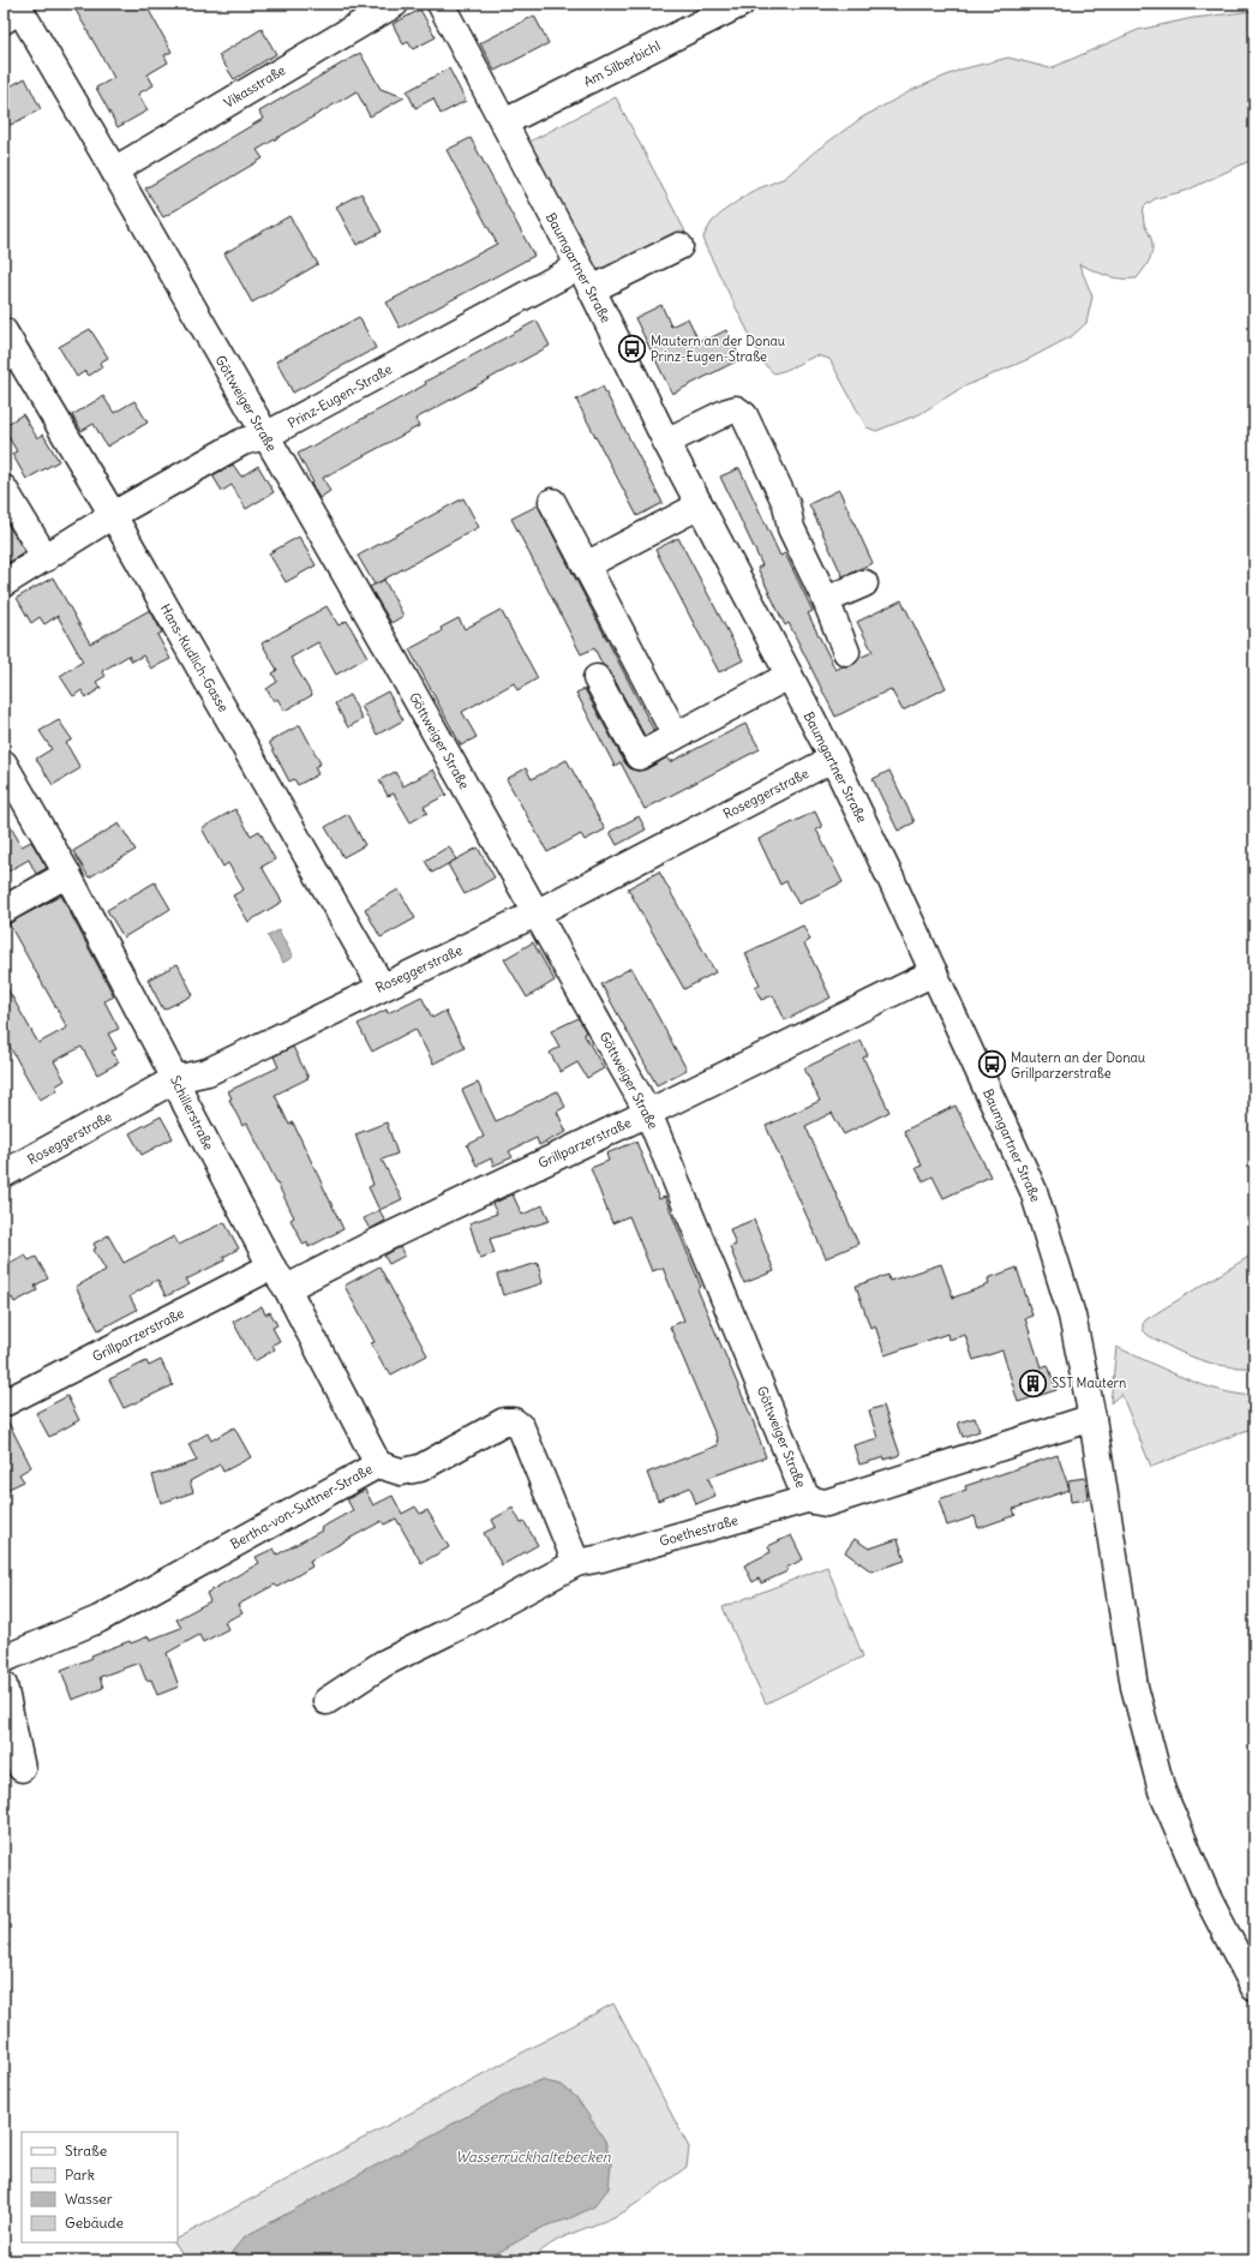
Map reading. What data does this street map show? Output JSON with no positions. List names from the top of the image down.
{
  "streets": {
    "street": [
      "Am Silberbichl",
      "Vikasstraße",
      "Baumgartner Straße",
      "Prinz-Eugen-Straße",
      "Göttweiger Straße",
      "Hans-Kudlich-Gasse",
      "Roseggerstraße",
      "Schillerstraße",
      "Grillparzerstraße",
      "Bertha-von-Suttner-Straße",
      "Goethestraße"
    ]
  },
  "crossings": [
    ["Am Silberbichl", "Baumgartner Straße"],
    ["Vikasstraße", "Göttweiger Straße"],
    ["Baumgartner Straße", "Prinz-Eugen-Straße"],
    ["Baumgartner Straße", "Roseggerstraße"],
    ["Baumgartner Straße", "Grillparzerstraße"],
    ["Baumgartner Straße", "Goethestraße"],
    ["Prinz-Eugen-Straße", "Göttweiger Straße"],
    ["Prinz-Eugen-Straße", "Hans-Kudlich-Gasse"],
    ["Göttweiger Straße", "Roseggerstraße"],
    ["Göttweiger Straße", "Grillparzerstraße"],
    ["Göttweiger Straße", "Goethestraße"],
    ["Hans-Kudlich-Gasse", "Roseggerstraße"],
    ["Roseggerstraße", "Schillerstraße"],
    ["Schillerstraße", "Grillparzerstraße"],
    ["Schillerstraße", "Bertha-von-Suttner-Straße"],
    ["Bertha-von-Suttner-Straße", "Goethestraße"]
  ],
  "water": ["Wasserrückhaltebecken"],
  "places": {
    "bus stop": ["Mautern an der Donau Prinz-Eugen-Straße", "Mautern an der Donau Grillparzerstraße"],
    "building": ["SST Mautern"]
  },
  "legend": [
    "Straße",
    "Park",
    "Wasser",
    "Gebäude"
  ]
}
